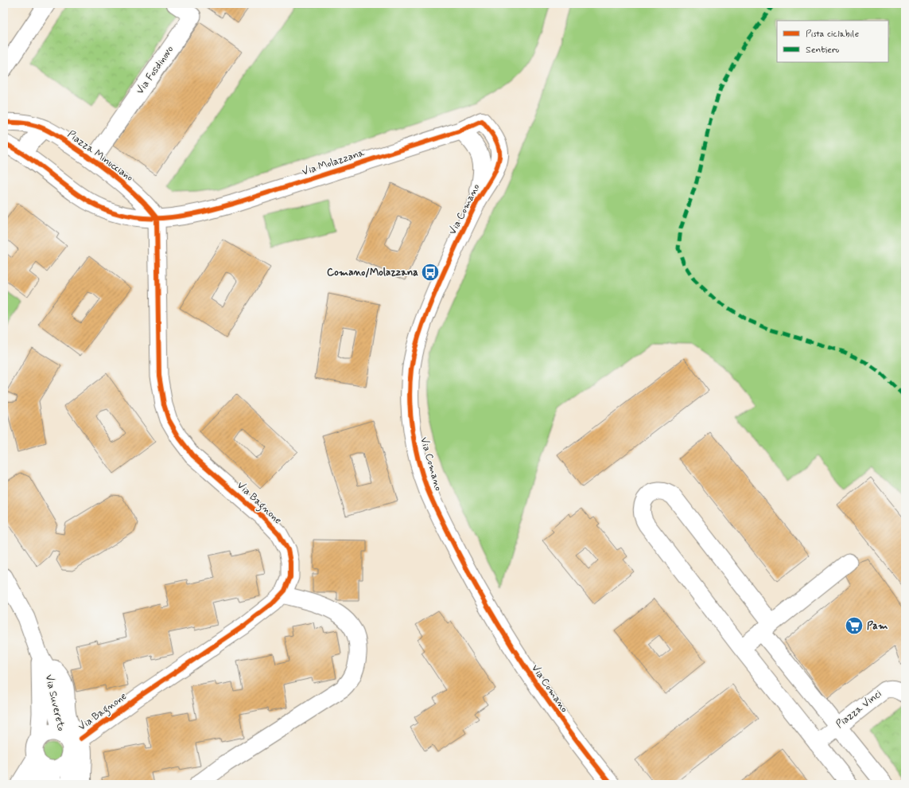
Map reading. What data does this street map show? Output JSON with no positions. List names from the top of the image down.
{
  "streets": {
    "street": [
      "Via Fosdinovo",
      "Piazza Minucciano",
      "Via Molazzana",
      "Via Comano",
      "Via Bagnone",
      "Via Suvereto",
      "Piazza Vinci"
    ]
  },
  "crossings": [
    ["Via Fosdinovo", "Piazza Minucciano"],
    ["Piazza Minucciano", "Via Molazzana"],
    ["Piazza Minucciano", "Via Bagnone"],
    ["Via Molazzana", "Via Comano"],
    ["Via Molazzana", "Via Bagnone"]
  ],
  "places": {
    "bus stop": ["Comano/Molazzana"],
    "supermarket": ["Pam"]
  },
  "legend": ["Pista ciclabile", "Sentiero"]
}
